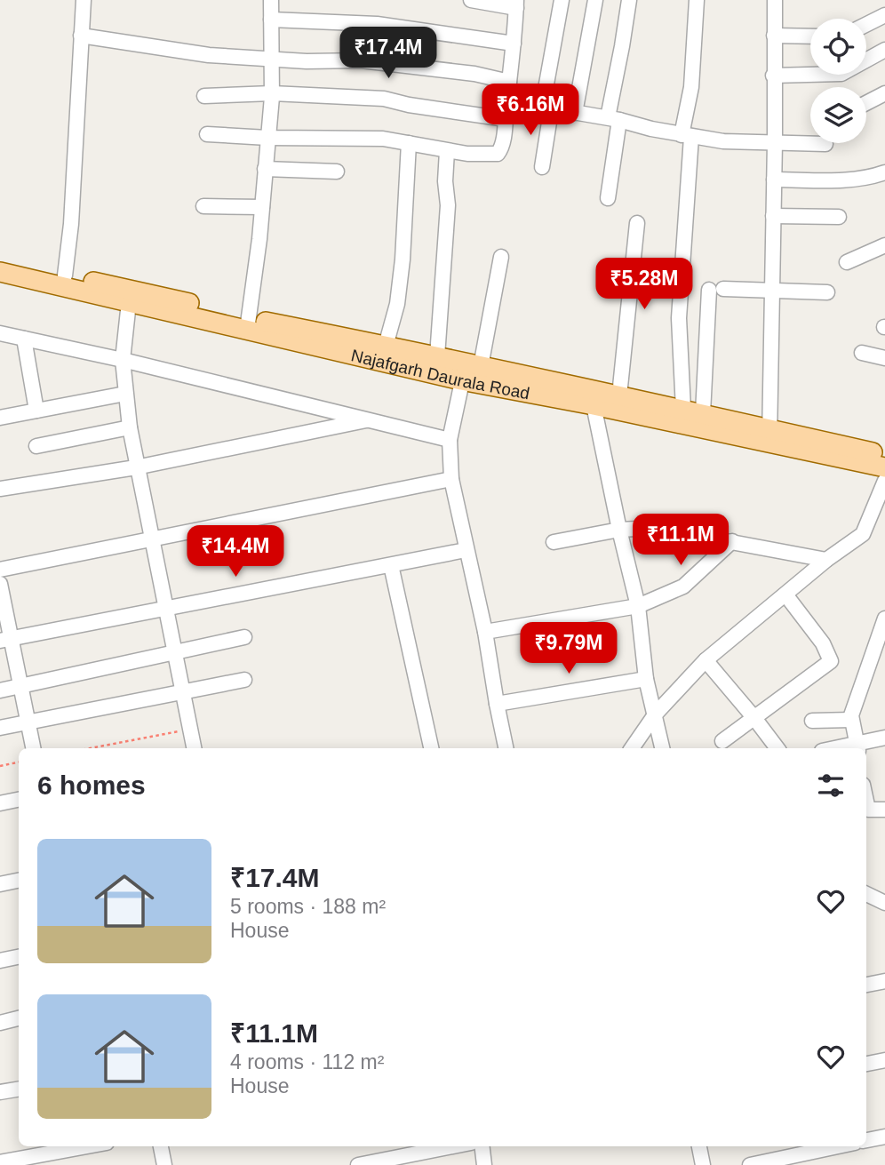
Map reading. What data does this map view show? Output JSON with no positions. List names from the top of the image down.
{
  "streets": {
    "main road": ["Najafgarh Daurala Road"]
  },
  "page": {
    "price": [
      "₹17.4M",
      "₹6.16M",
      "₹5.28M",
      "₹11.1M",
      "₹14.4M",
      "₹9.79M"
    ],
    "heading": "6 homes",
    "list": [
      {
        "name": "₹17.4M",
        "note": "5 rooms · 188 m² · House"
      },
      {
        "name": "₹11.1M",
        "note": "4 rooms · 112 m² · House"
      }
    ]
  }
}
